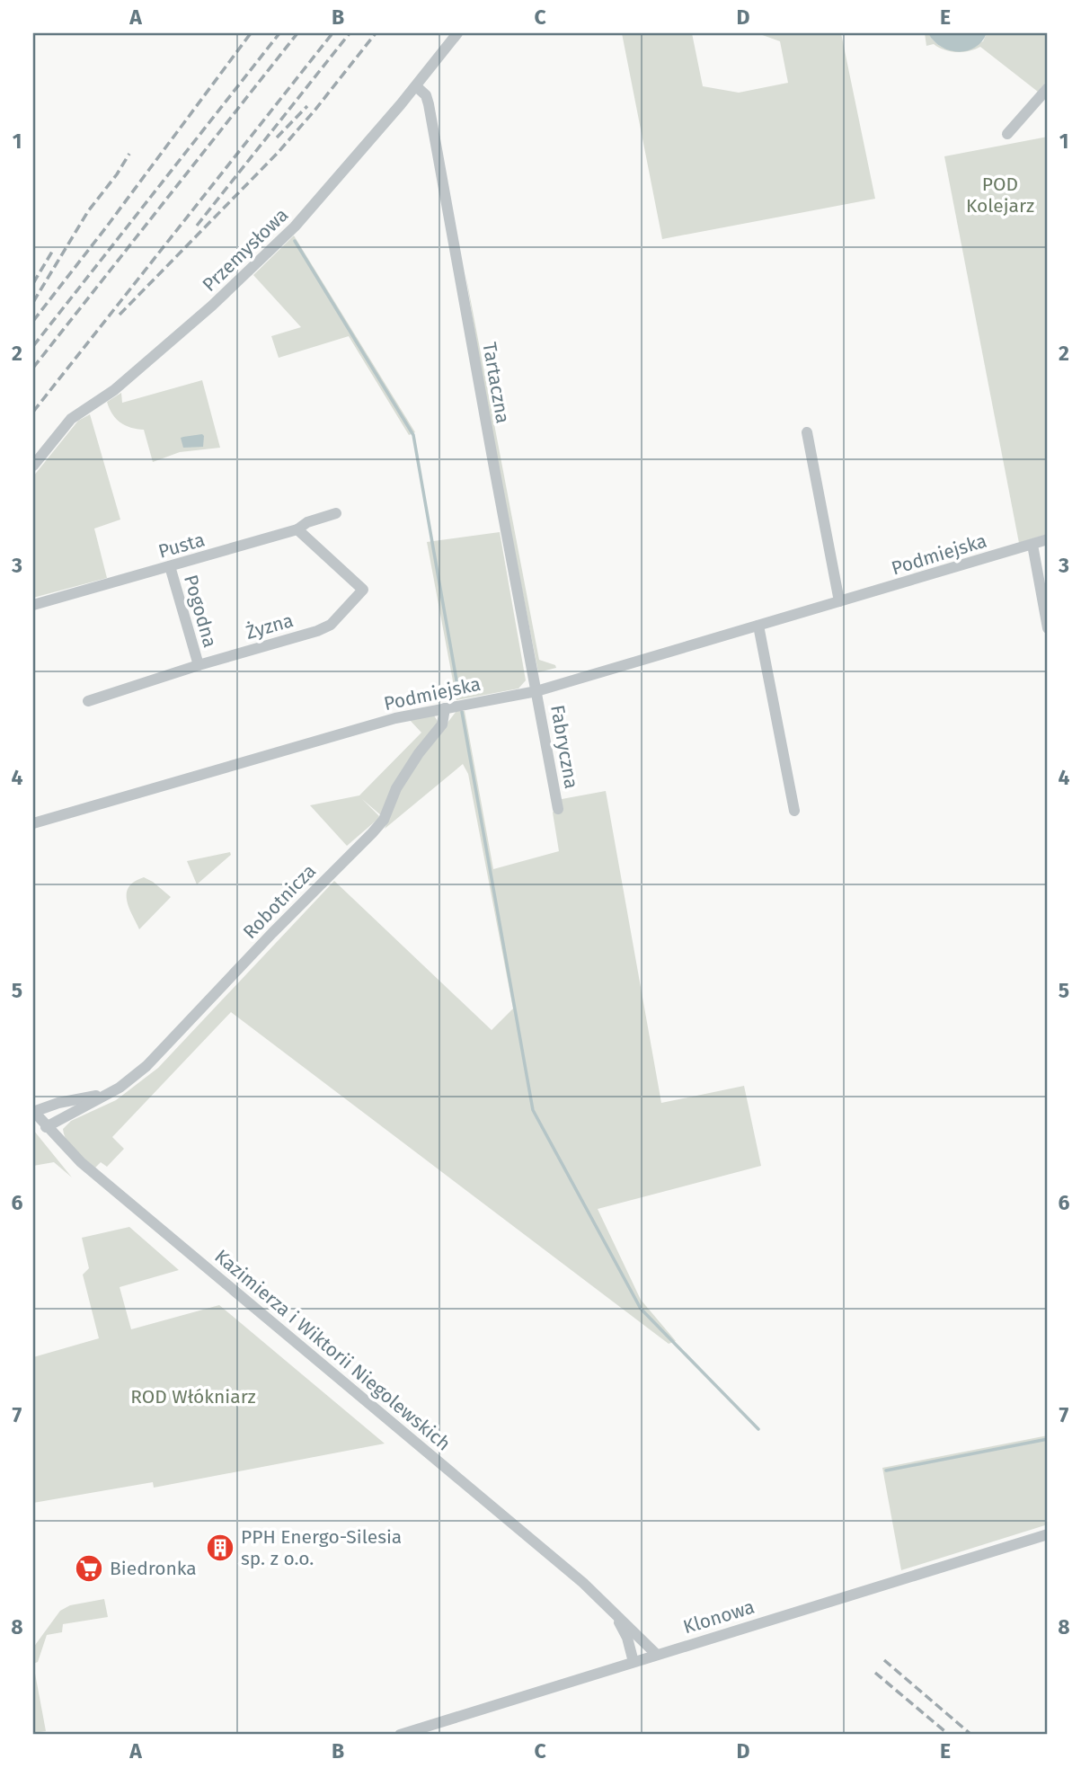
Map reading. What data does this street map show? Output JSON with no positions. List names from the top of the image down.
{
  "streets": {
    "street": [
      "Przemysłowa",
      "Tartaczna",
      "Pusta",
      "Podmiejska",
      "Pogodna",
      "Żyzna",
      "Fabryczna",
      "Robotnicza",
      "Kazimierza i Wiktorii Niegolewskich",
      "Klonowa"
    ]
  },
  "crossings": [
    ["Przemysłowa", "Tartaczna"],
    ["Tartaczna", "Podmiejska"],
    ["Tartaczna", "Fabryczna"],
    ["Pusta", "Pogodna"],
    ["Pusta", "Żyzna"],
    ["Podmiejska", "Fabryczna"],
    ["Podmiejska", "Robotnicza"],
    ["Pogodna", "Żyzna"],
    ["Robotnicza", "Kazimierza i Wiktorii Niegolewskich"]
  ],
  "parks": ["POD Kolejarz", "ROD Włókniarz"],
  "places": {
    "building": ["PPH Energo-Silesia sp. z o.o."],
    "supermarket": ["Biedronka"]
  },
  "grid": {
    "columns": [
      "A",
      "B",
      "C",
      "D",
      "E"
    ],
    "rows": [
      "1",
      "2",
      "3",
      "4",
      "5",
      "6",
      "7",
      "8"
    ]
  }
}
